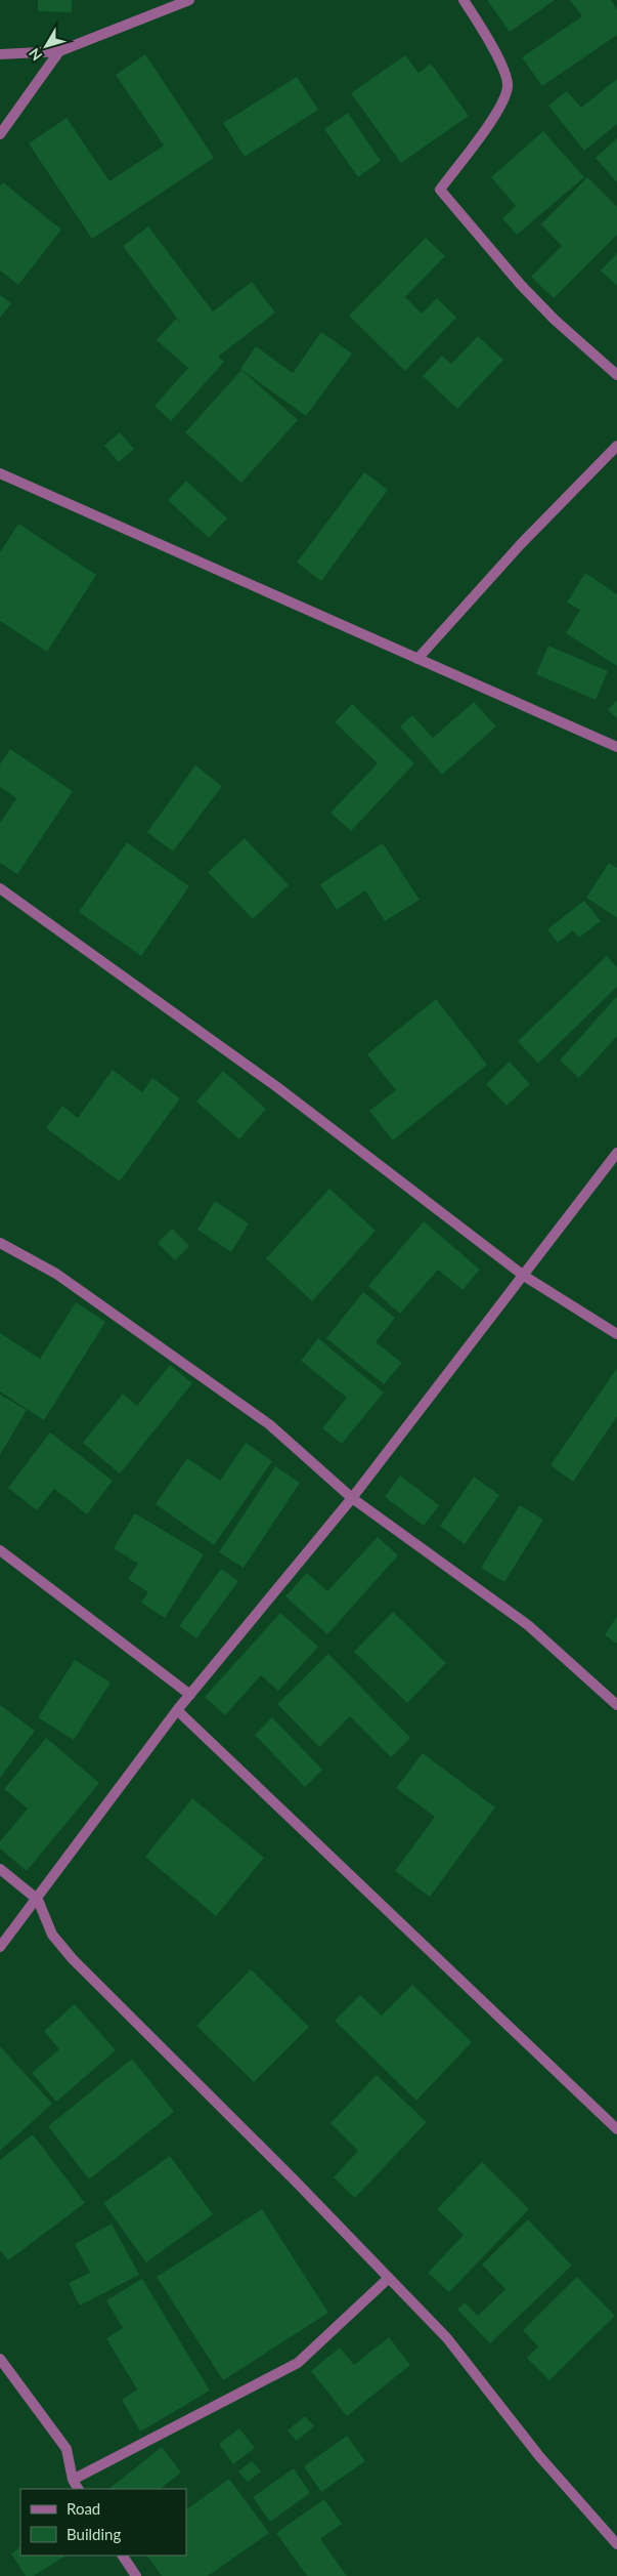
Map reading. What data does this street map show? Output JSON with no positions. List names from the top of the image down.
{
  "legend": ["Road", "Building"],
  "north": "bottom left"
}
